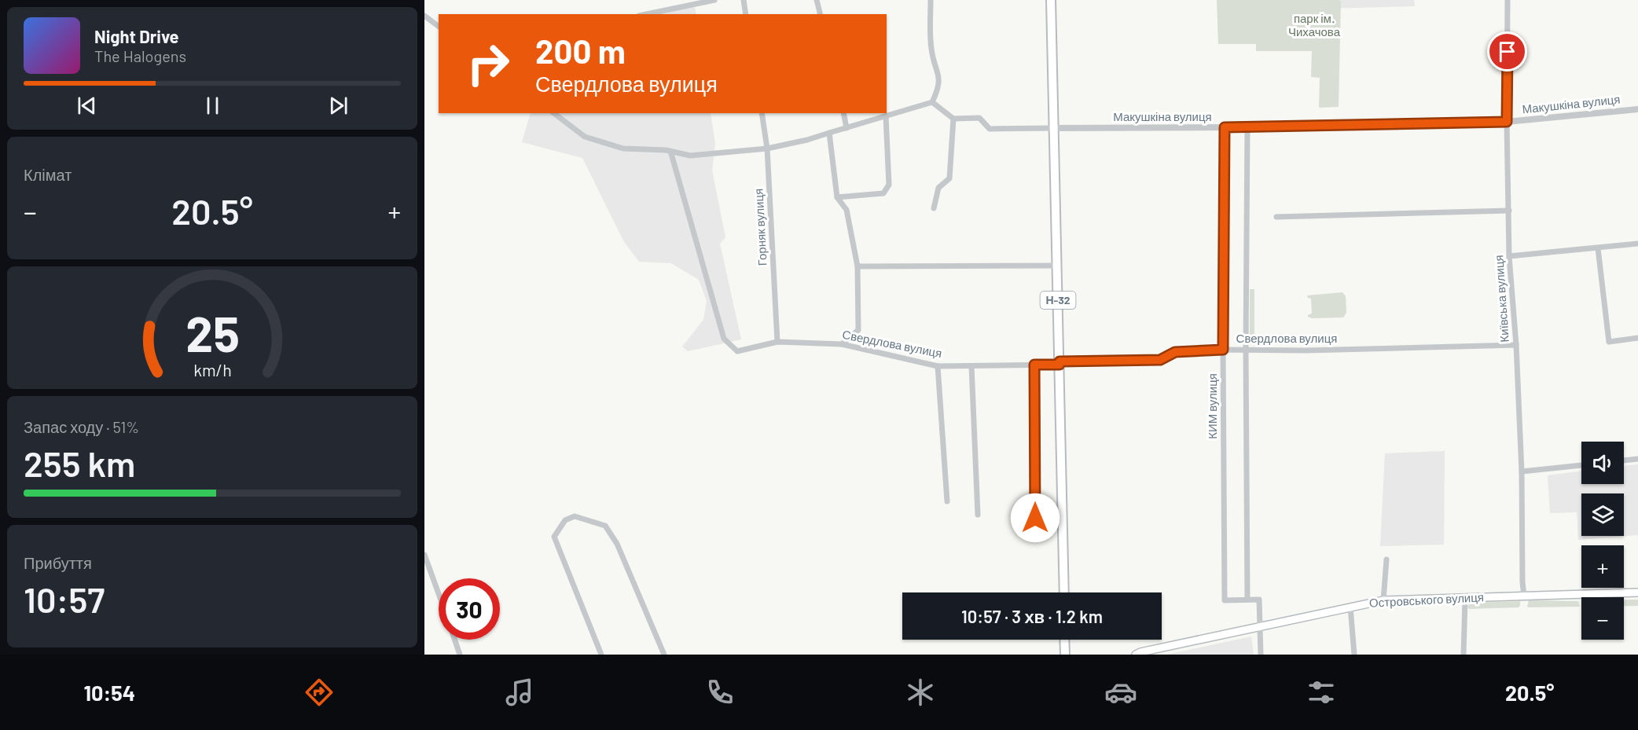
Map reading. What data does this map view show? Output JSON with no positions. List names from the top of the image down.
{
  "streets": {
    "main road": ["Н-32", "Островського вулиця"],
    "street": [
      "Макушкіна вулиця",
      "Горняк вулиця",
      "Київська вулиця",
      "Свердлова вулиця",
      "КИМ вулиця"
    ]
  },
  "crossings": [
    ["Макушкіна вулиця", "Київська вулиця"],
    ["Макушкіна вулиця", "Н-32"],
    ["Макушкіна вулиця", "КИМ вулиця"],
    ["Горняк вулиця", "Свердлова вулиця"],
    ["Київська вулиця", "Свердлова вулиця"],
    ["Київська вулиця", "Островського вулиця"],
    ["Н-32", "Свердлова вулиця"],
    ["Свердлова вулиця", "КИМ вулиця"]
  ],
  "parks": ["парк ім. Чихачова"],
  "page": {
    "turn": ["200 m", "Свердлова вулиця"],
    "song": ["Night Drive", "The Halogens"],
    "tile": [
      "Клімат",
      ["Запас ходу · 51%", "255 km"],
      ["Прибуття", "10:57"]
    ],
    "heat": ["−", "20.5°", "+"],
    "map_buttons": ["+", "−"],
    "limit": "30",
    "trip": "10:57 · 3 хв · 1.2 km",
    "tabs": ["10:54", "20.5°"],
    "gauge": ["25", "km/h"]
  }
}
